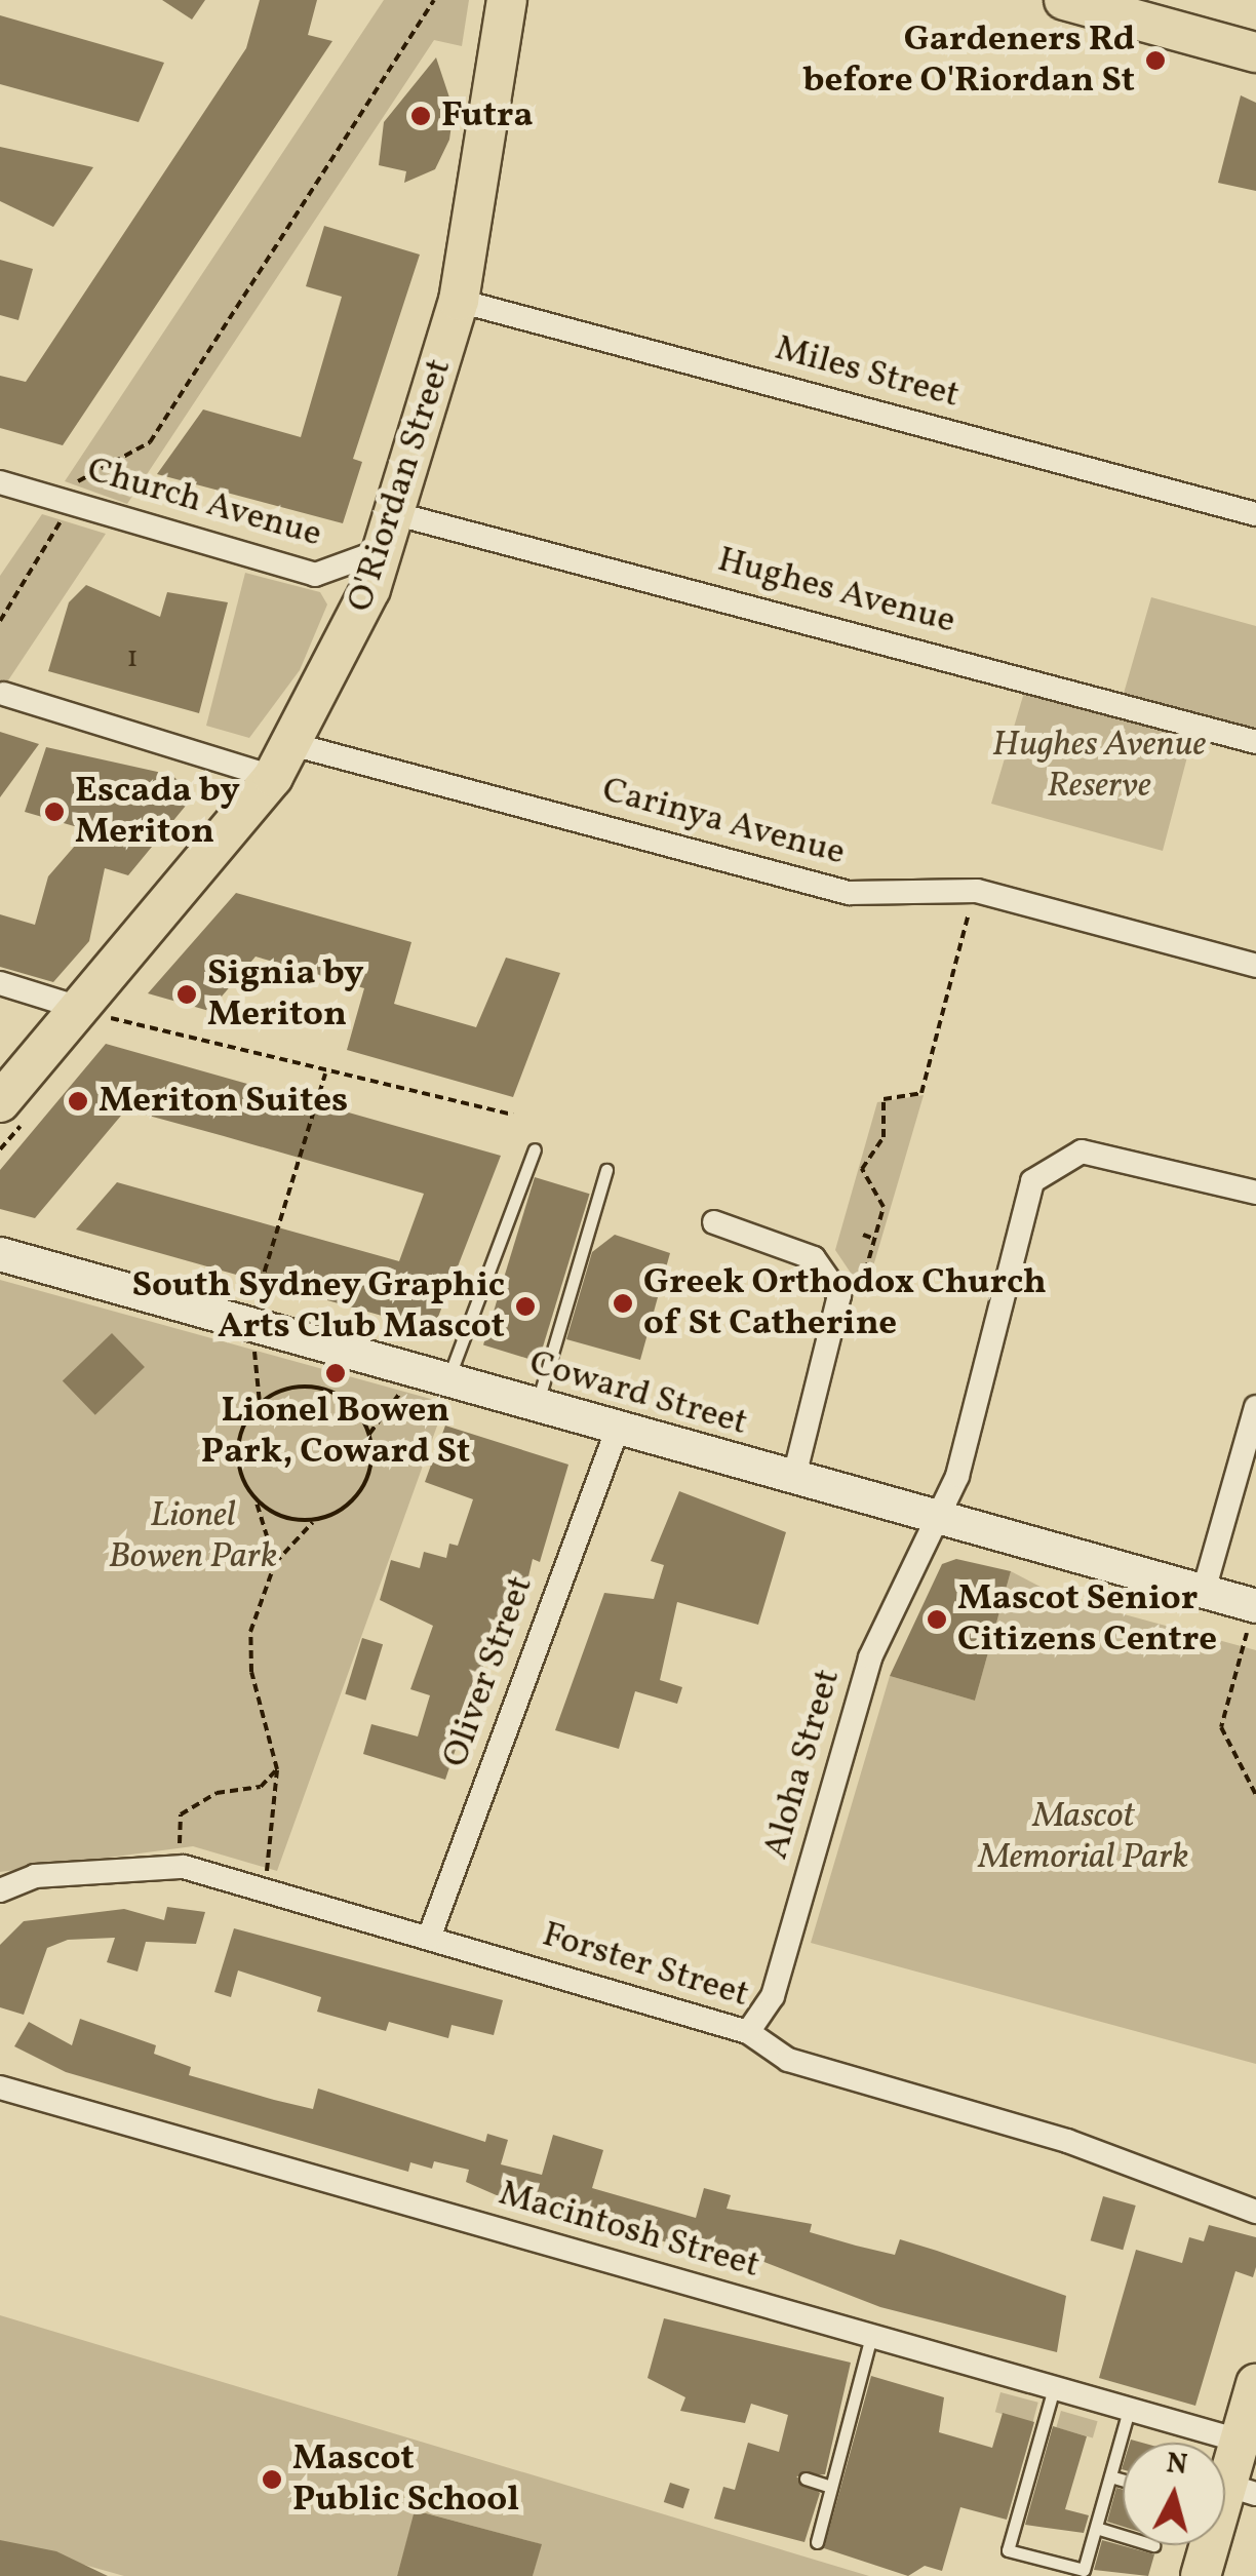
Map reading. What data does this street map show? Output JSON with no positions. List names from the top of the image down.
{
  "streets": {
    "main road": ["O'Riordan Street"],
    "street": [
      "Miles Street",
      "Church Avenue",
      "Hughes Avenue",
      "Carinya Avenue",
      "Coward Street",
      "Oliver Street",
      "Aloha Street",
      "Forster Street",
      "Macintosh Street"
    ]
  },
  "crossings": [
    ["Miles Street", "O'Riordan Street"],
    ["O'Riordan Street", "Church Avenue"],
    ["O'Riordan Street", "Hughes Avenue"],
    ["O'Riordan Street", "Carinya Avenue"],
    ["Church Avenue", "Hughes Avenue"],
    ["Coward Street", "Oliver Street"],
    ["Coward Street", "Aloha Street"],
    ["Oliver Street", "Forster Street"],
    ["Aloha Street", "Forster Street"]
  ],
  "parks": ["Hughes Avenue Reserve", "Lionel Bowen Park", "Mascot Memorial Park"],
  "places": [
    "Gardeners Rd before O'Riordan St",
    "Futra",
    "Escada by Meriton",
    "Signia by Meriton",
    "Meriton Suites",
    "Greek Orthodox Church of St Catherine",
    "South Sydney Graphic Arts Club Mascot",
    "Lionel Bowen Park, Coward St",
    "Mascot Senior Citizens Centre",
    "Mascot Public School"
  ],
  "house_numbers": ["1"],
  "north": "top"
}
